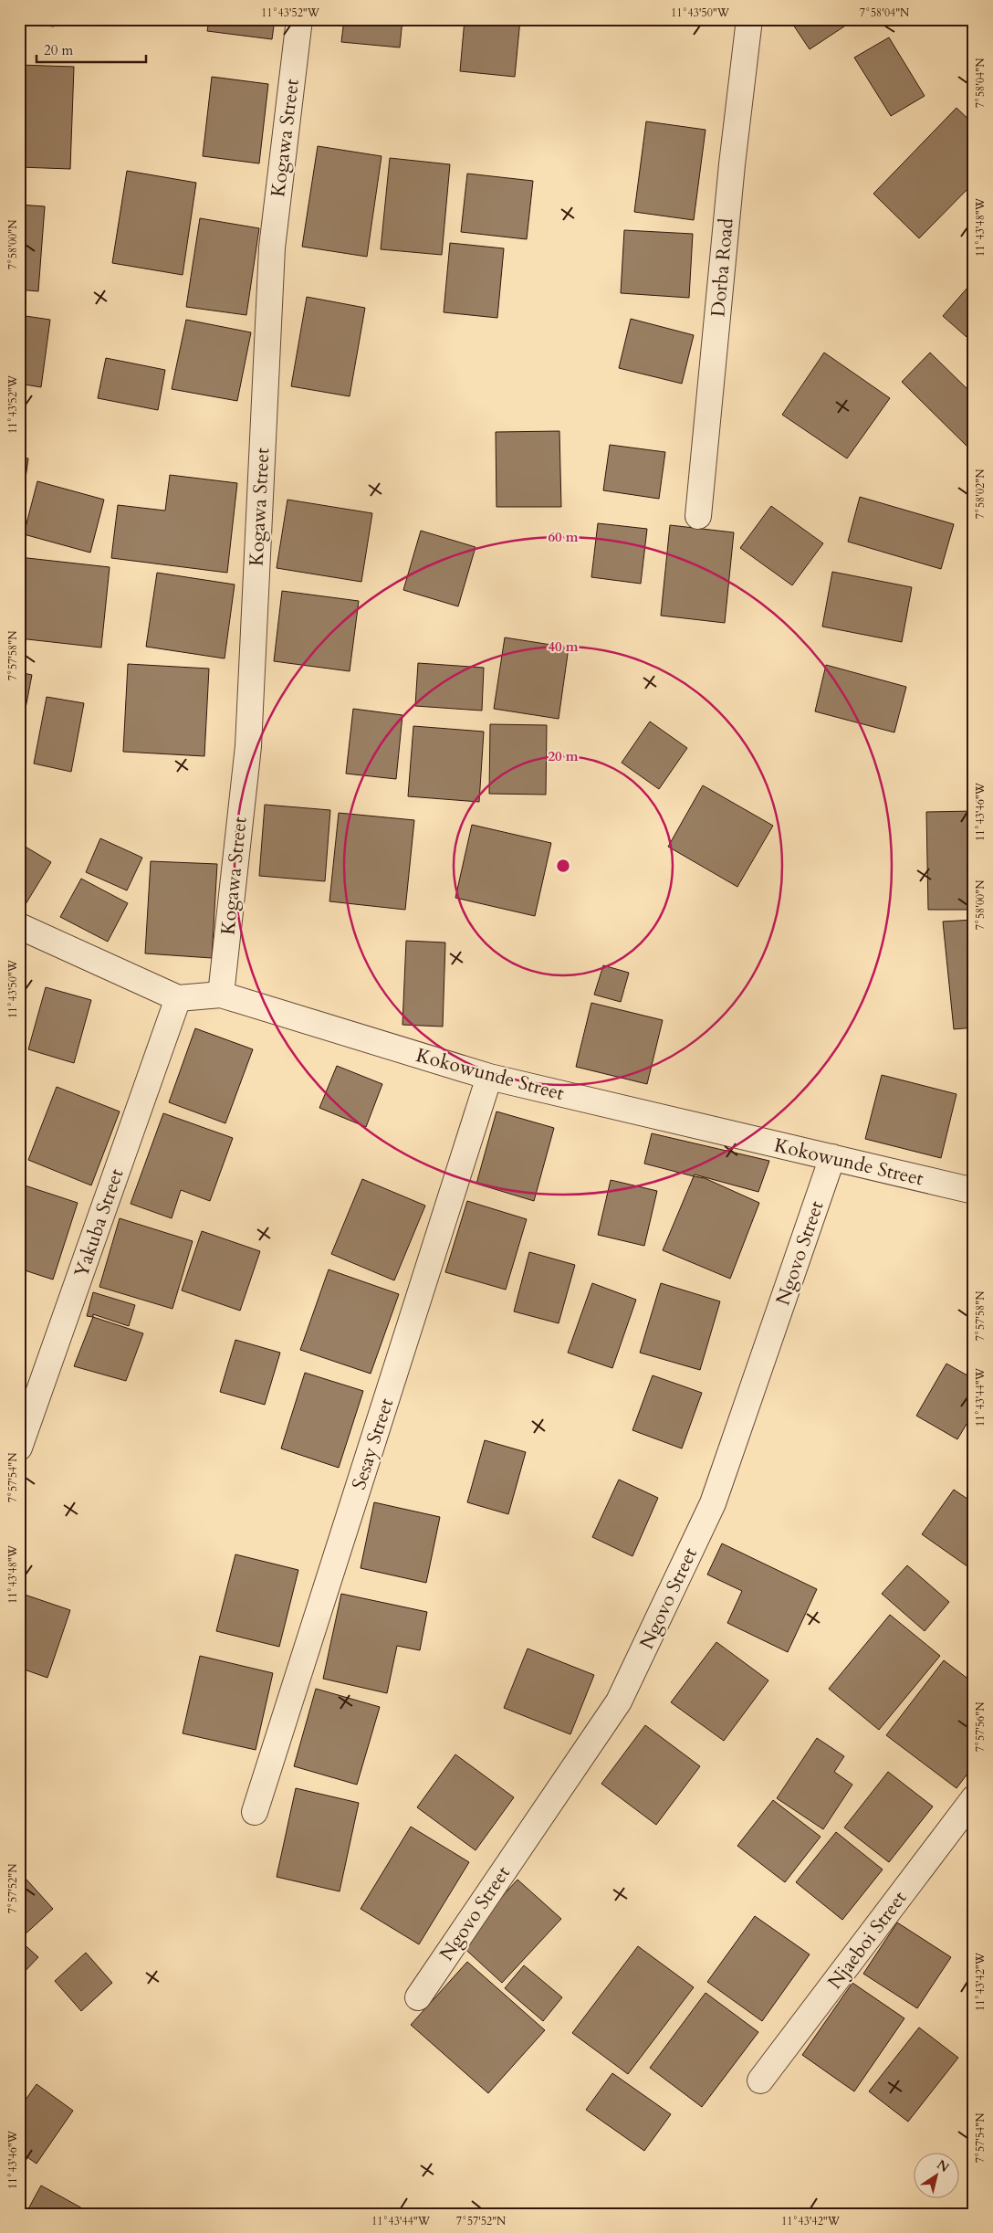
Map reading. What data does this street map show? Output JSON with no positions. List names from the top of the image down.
{
  "streets": {
    "street": [
      "Kogawa Street",
      "Dorba Road",
      "Kokowunde Street",
      "Yakuba Street",
      "Ngovo Street",
      "Sesay Street",
      "Njaeboi Street"
    ]
  },
  "crossings": [
    ["Kogawa Street", "Kokowunde Street"],
    ["Kokowunde Street", "Yakuba Street"],
    ["Kokowunde Street", "Ngovo Street"],
    ["Kokowunde Street", "Sesay Street"]
  ],
  "scale_bar": "20 m",
  "north": "top right",
  "coordinates": [
    "11°43'52\"W",
    "11°43'50\"W",
    "7°58'04\"N",
    "11°43'48\"W",
    "7°58'00\"N",
    "7°58'02\"N",
    "7°57'58\"N",
    "11°43'46\"W",
    "11°43'44\"W",
    "7°57'54\"N",
    "7°57'56\"N",
    "7°57'52\"N",
    "11°43'42\"W"
  ],
  "rings": ["60 m", "40 m", "20 m"]
}
